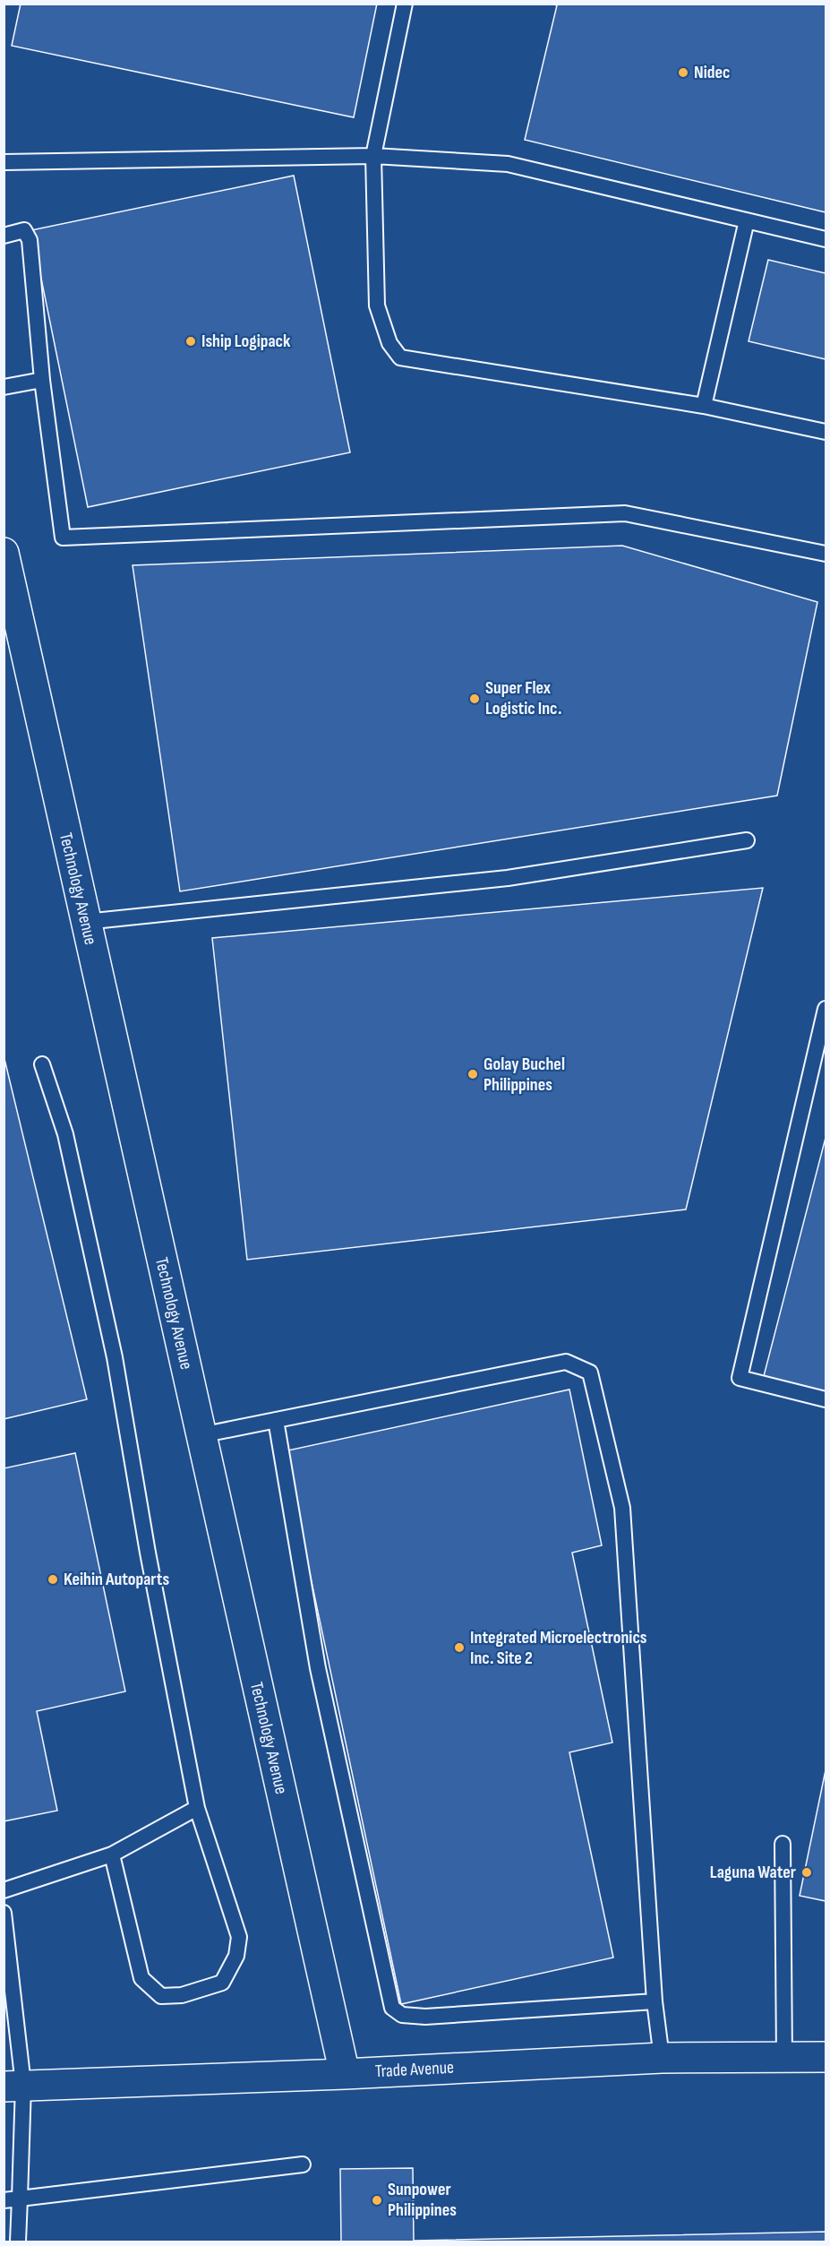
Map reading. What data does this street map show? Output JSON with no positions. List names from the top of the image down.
{
  "streets": {
    "street": ["Technology Avenue", "Trade Avenue"]
  },
  "crossings": [
    ["Technology Avenue", "Trade Avenue"]
  ],
  "places": [
    "Nidec",
    "Iship Logipack",
    "Super Flex Logistic Inc.",
    "Golay Buchel Philippines",
    "Keihin Autoparts",
    "Integrated Microelectronics Inc. Site 2",
    "Laguna Water",
    "Sunpower Philippines"
  ]
}
